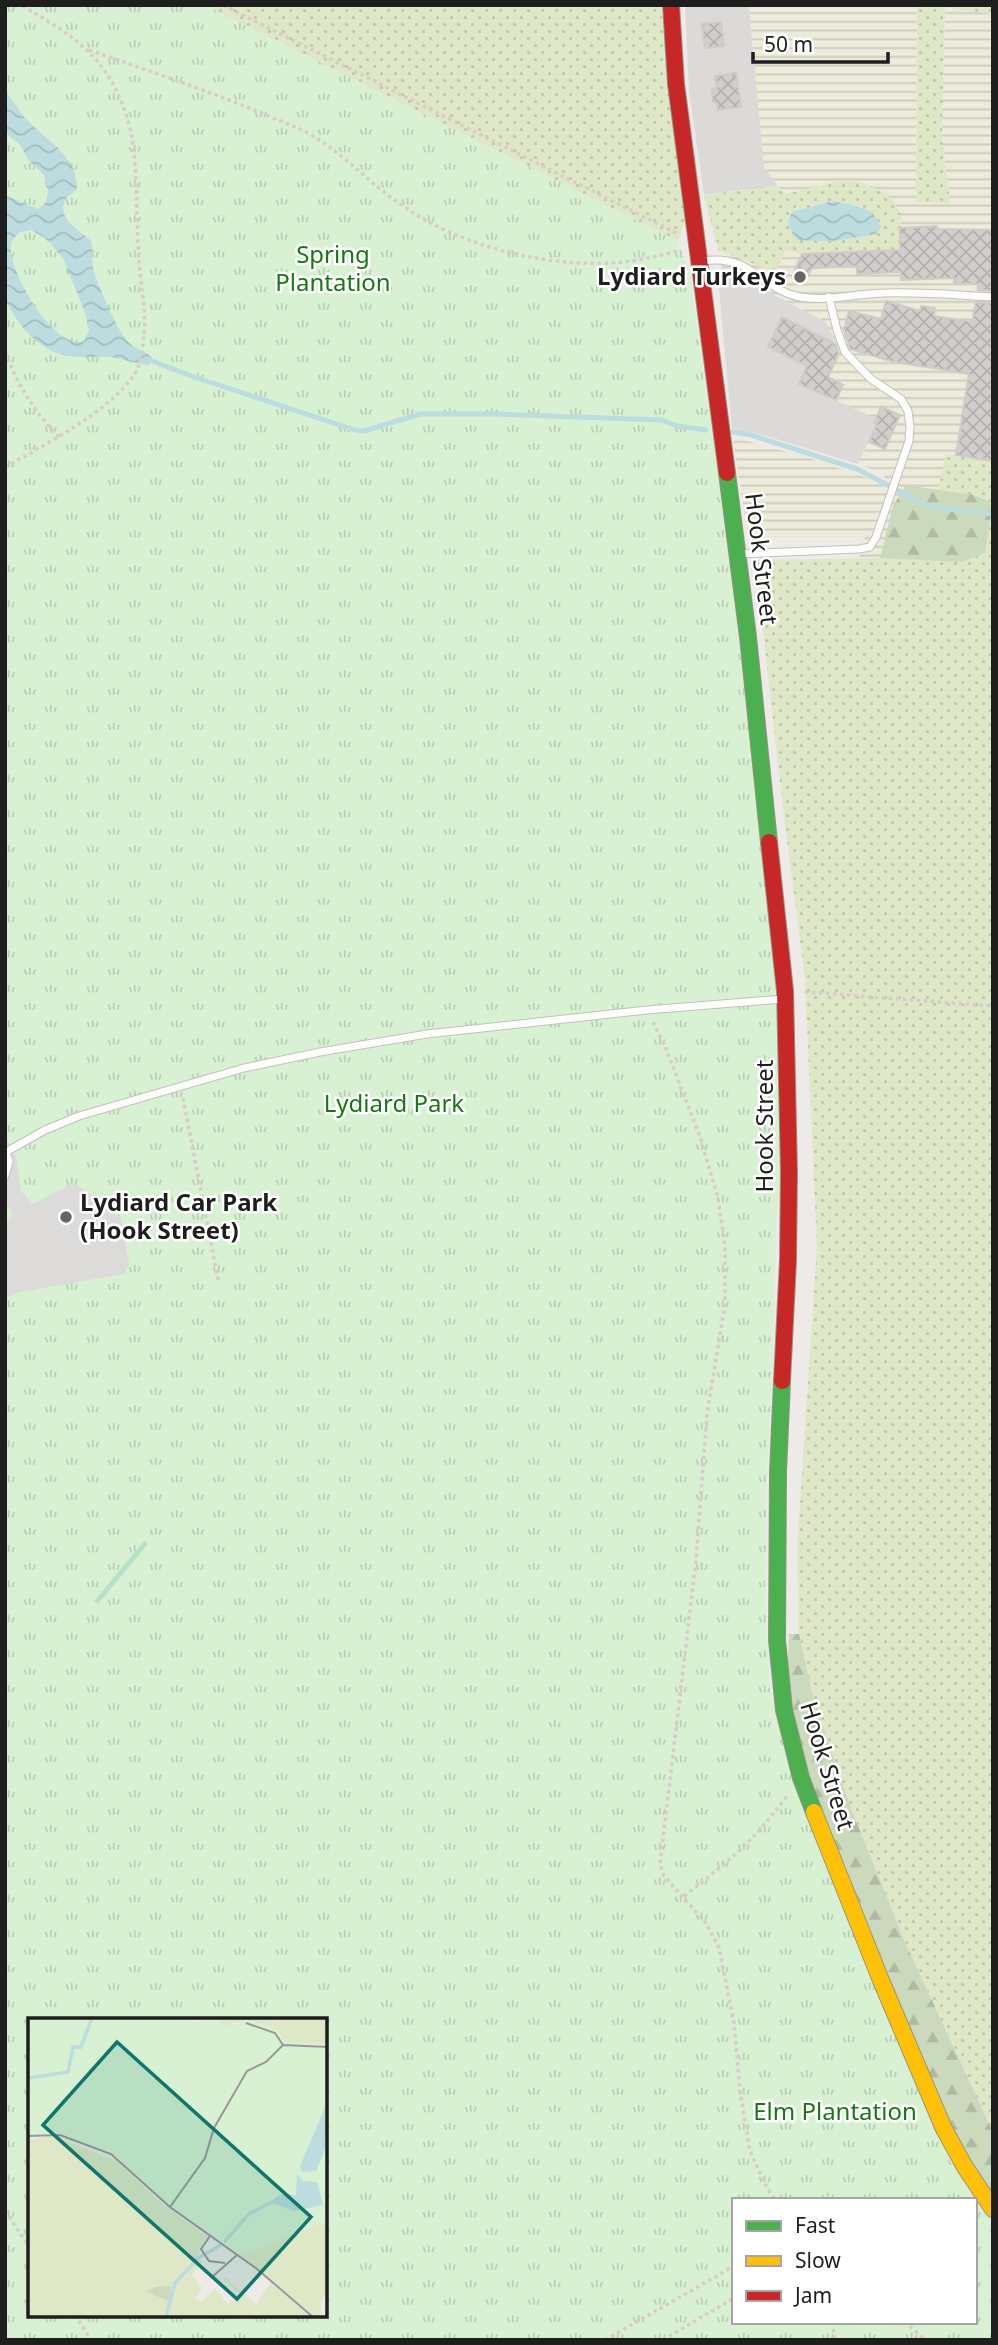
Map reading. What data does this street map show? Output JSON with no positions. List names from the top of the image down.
{
  "streets": {
    "street": ["Hook Street"]
  },
  "parks": ["Spring Plantation", "Lydiard Park", "Elm Plantation"],
  "places": ["Lydiard Turkeys", "Lydiard Car Park (Hook Street)"],
  "legend": ["Fast", "Slow", "Jam"],
  "scale_bar": "50 m"
}
